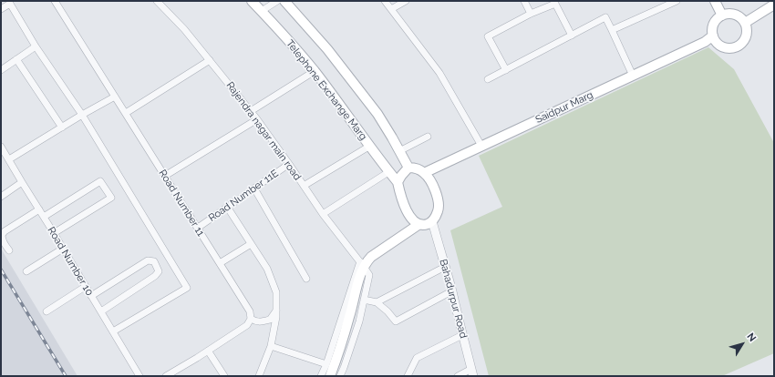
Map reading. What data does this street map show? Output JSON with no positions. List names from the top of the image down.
{
  "streets": {
    "main road": ["Telephone Exchange Marg", "Saidpur Marg"],
    "street": [
      "Rajendra nagar main road",
      "Road Number 11E",
      "Road Number 11",
      "Road Number 10",
      "Bahadurpur Road"
    ]
  },
  "crossings": [
    ["Telephone Exchange Marg", "Saidpur Marg"],
    ["Telephone Exchange Marg", "Bahadurpur Road"],
    ["Saidpur Marg", "Bahadurpur Road"],
    ["Rajendra nagar main road", "Road Number 11E"],
    ["Road Number 11E", "Road Number 11"]
  ],
  "north": "top right"
}
